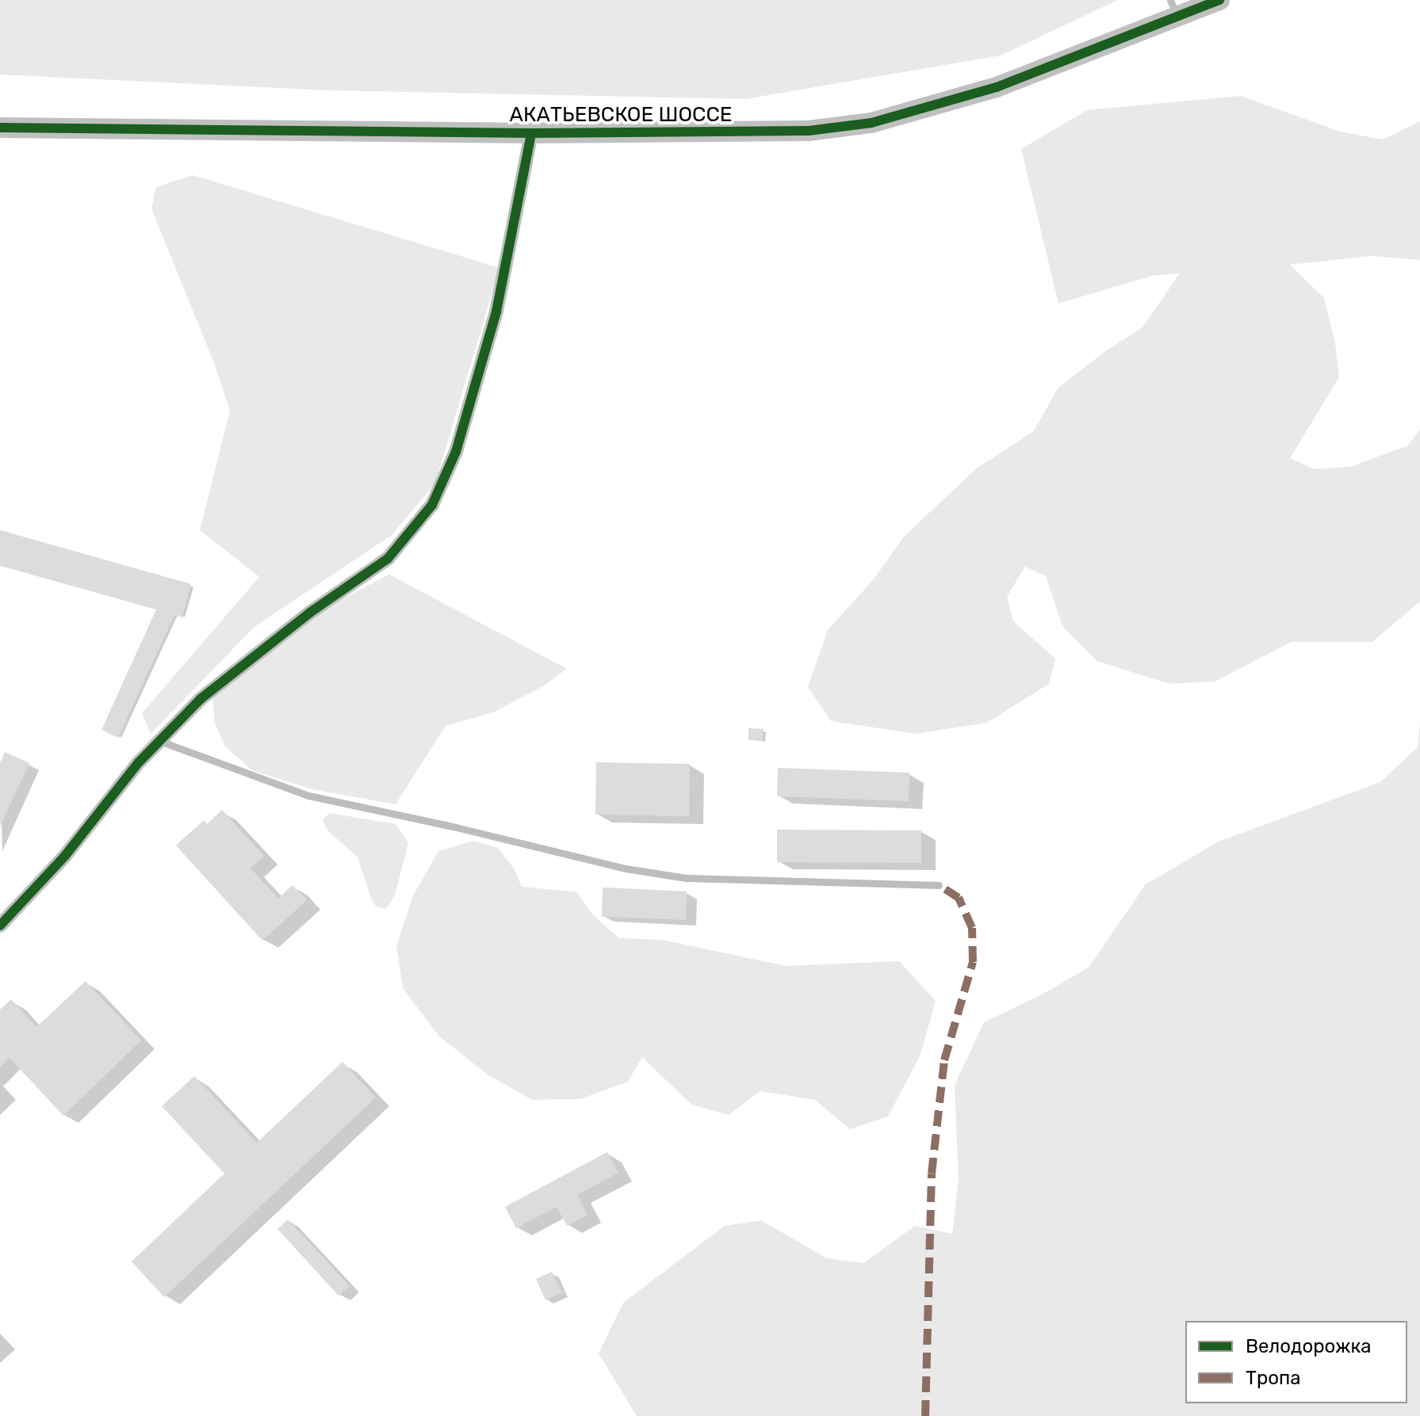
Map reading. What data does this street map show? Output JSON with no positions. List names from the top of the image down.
{
  "streets": {
    "street": ["АКАТЬЕВСКОЕ ШОССЕ"]
  },
  "legend": ["Велодорожка", "Тропа"]
}
